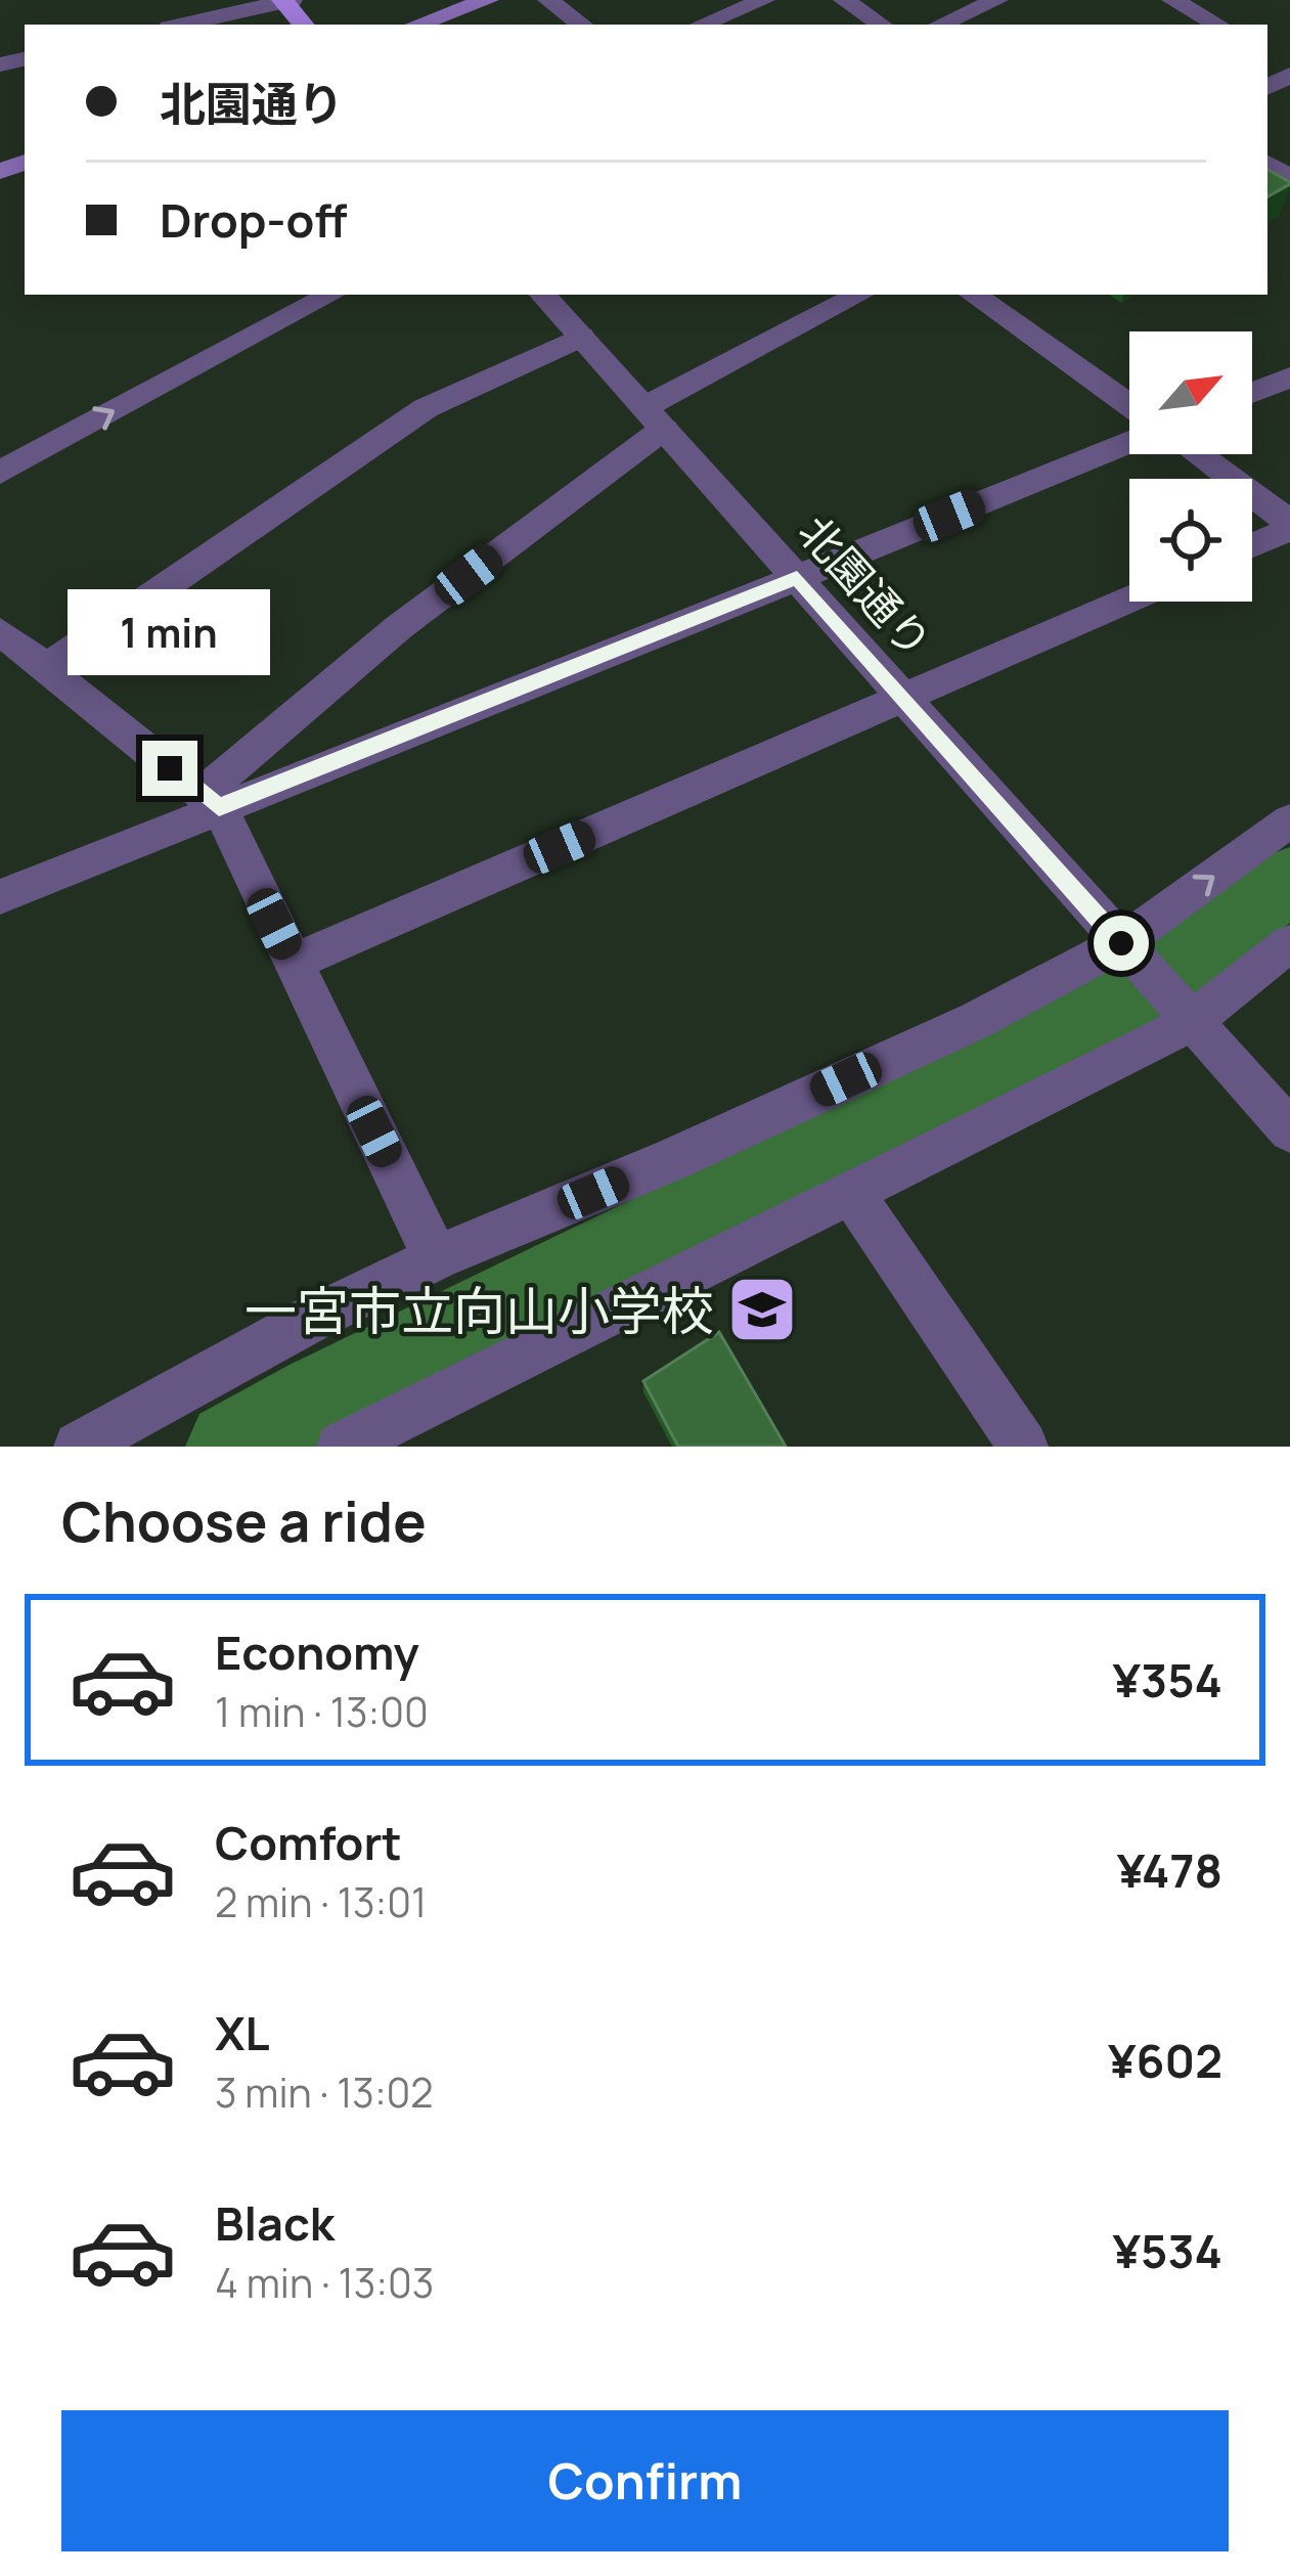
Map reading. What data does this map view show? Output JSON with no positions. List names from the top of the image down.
{
  "streets": {
    "street": ["北園通り"]
  },
  "places": {
    "school or university": ["一宮市立向山小学校"]
  },
  "north": "top right",
  "page": {
    "banner": ["北園通り", "Drop-off"],
    "bubble": "1 min",
    "heading": "Choose a ride",
    "list": [
      {
        "name": "Economy",
        "note": "1 min · 13:00",
        "value": "¥354"
      },
      {
        "name": "Comfort",
        "note": "2 min · 13:01",
        "value": "¥478"
      },
      {
        "name": "XL",
        "note": "3 min · 13:02",
        "value": "¥602"
      },
      {
        "name": "Black",
        "note": "4 min · 13:03",
        "value": "¥534"
      }
    ],
    "buttons": "Confirm"
  }
}
